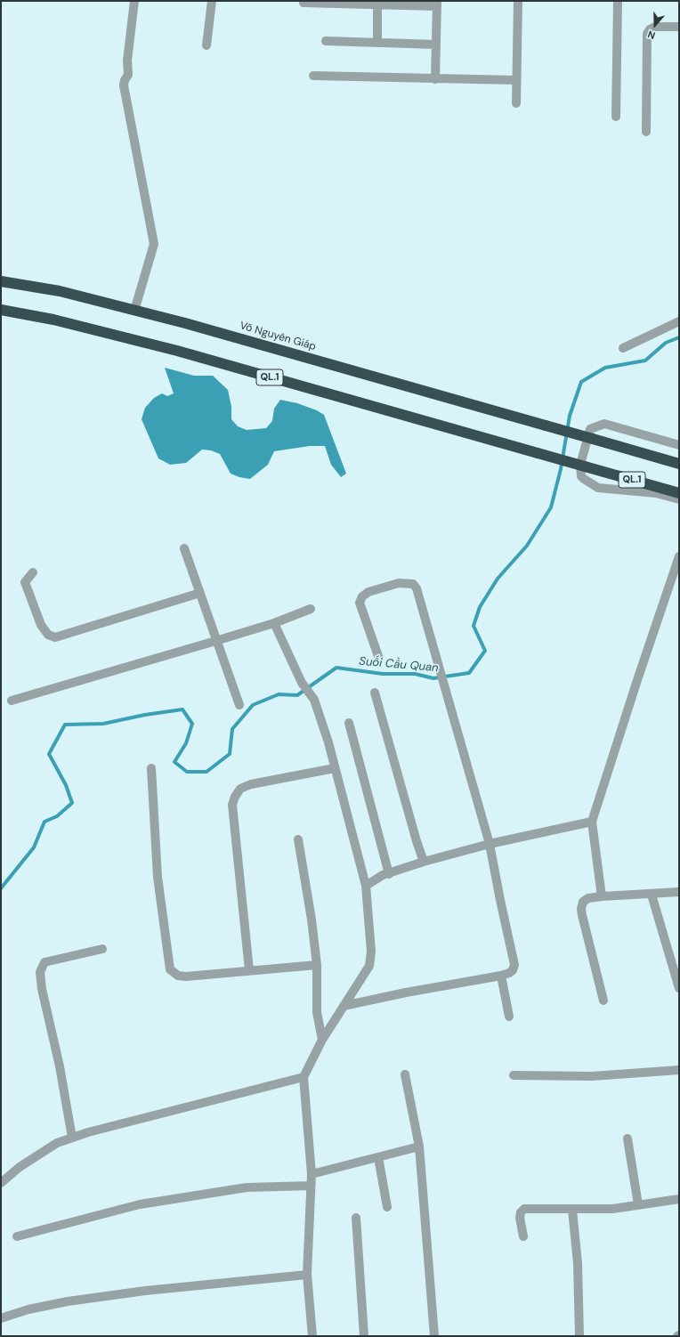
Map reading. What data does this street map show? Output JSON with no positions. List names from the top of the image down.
{
  "streets": {
    "highway": ["Võ Nguyên Giáp", "QL.1"]
  },
  "water": ["Suối Cầu Quan"],
  "north": "bottom"
}
